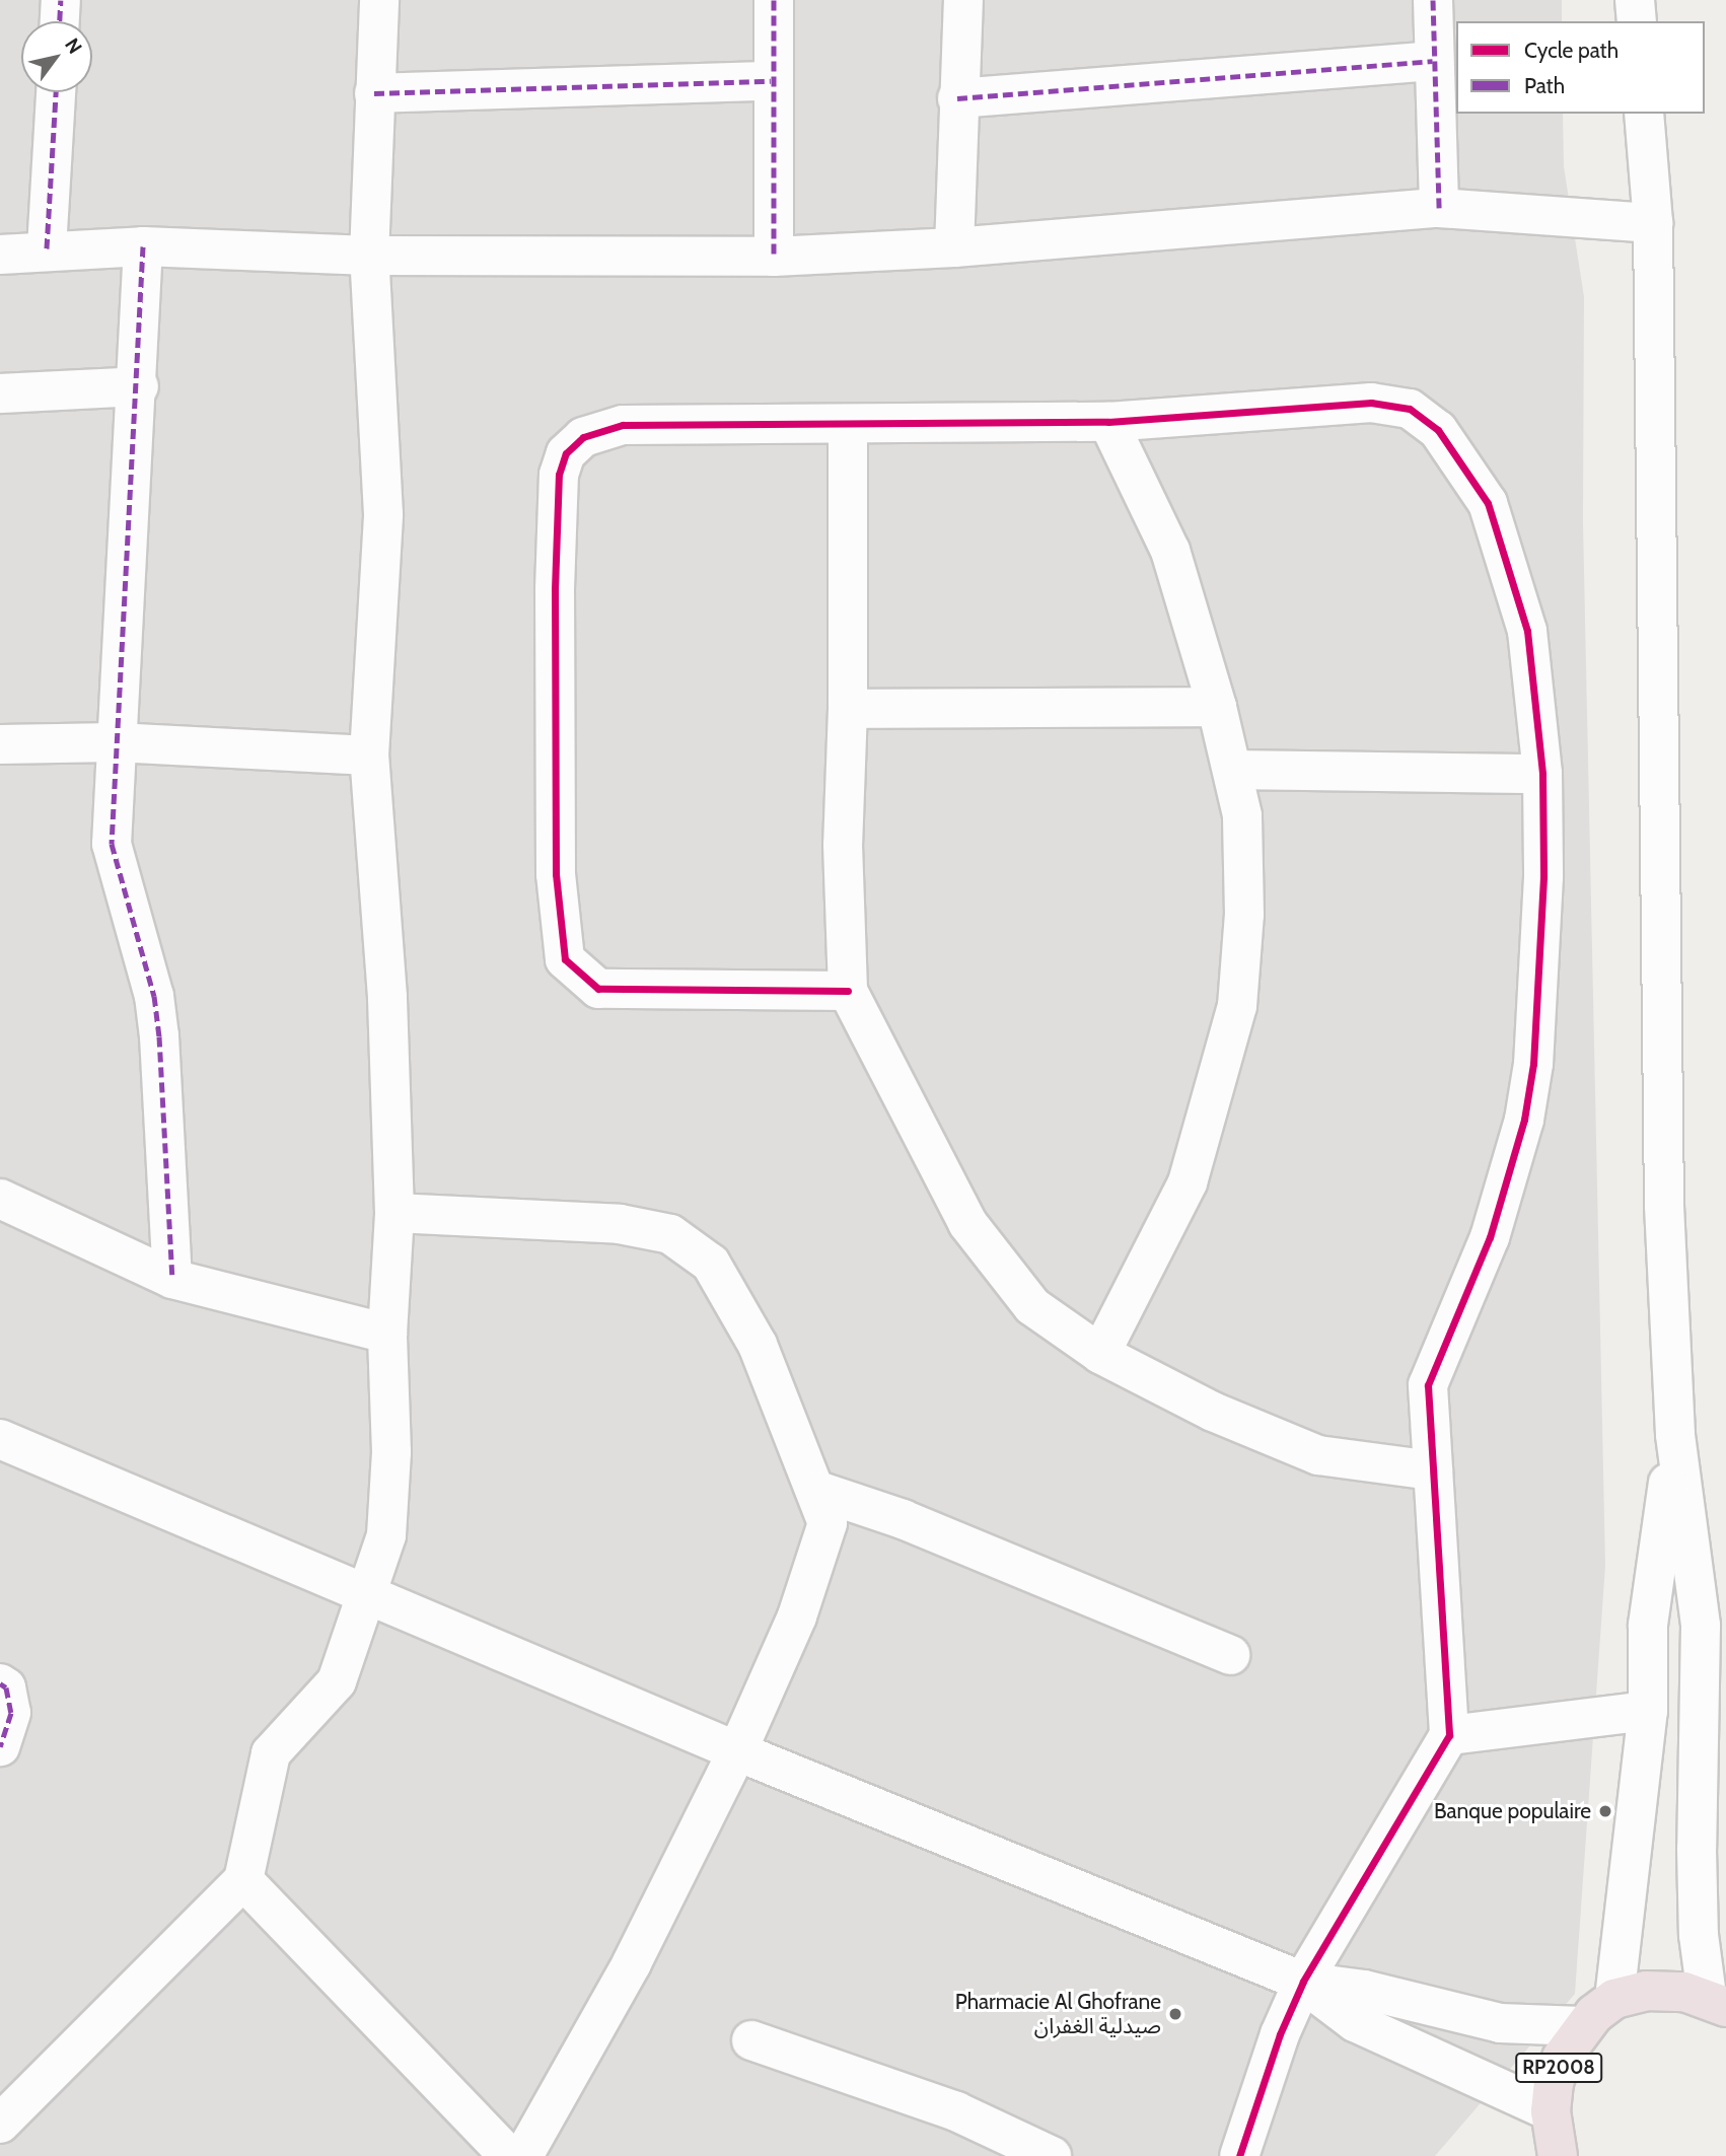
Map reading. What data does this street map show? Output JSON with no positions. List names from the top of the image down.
{
  "streets": {
    "highway": ["RP2008"]
  },
  "places": ["Banque populaire", "Pharmacie Al Ghofrane صيدلية الغفران"],
  "legend": ["Cycle path", "Path"],
  "north": "top right"
}
